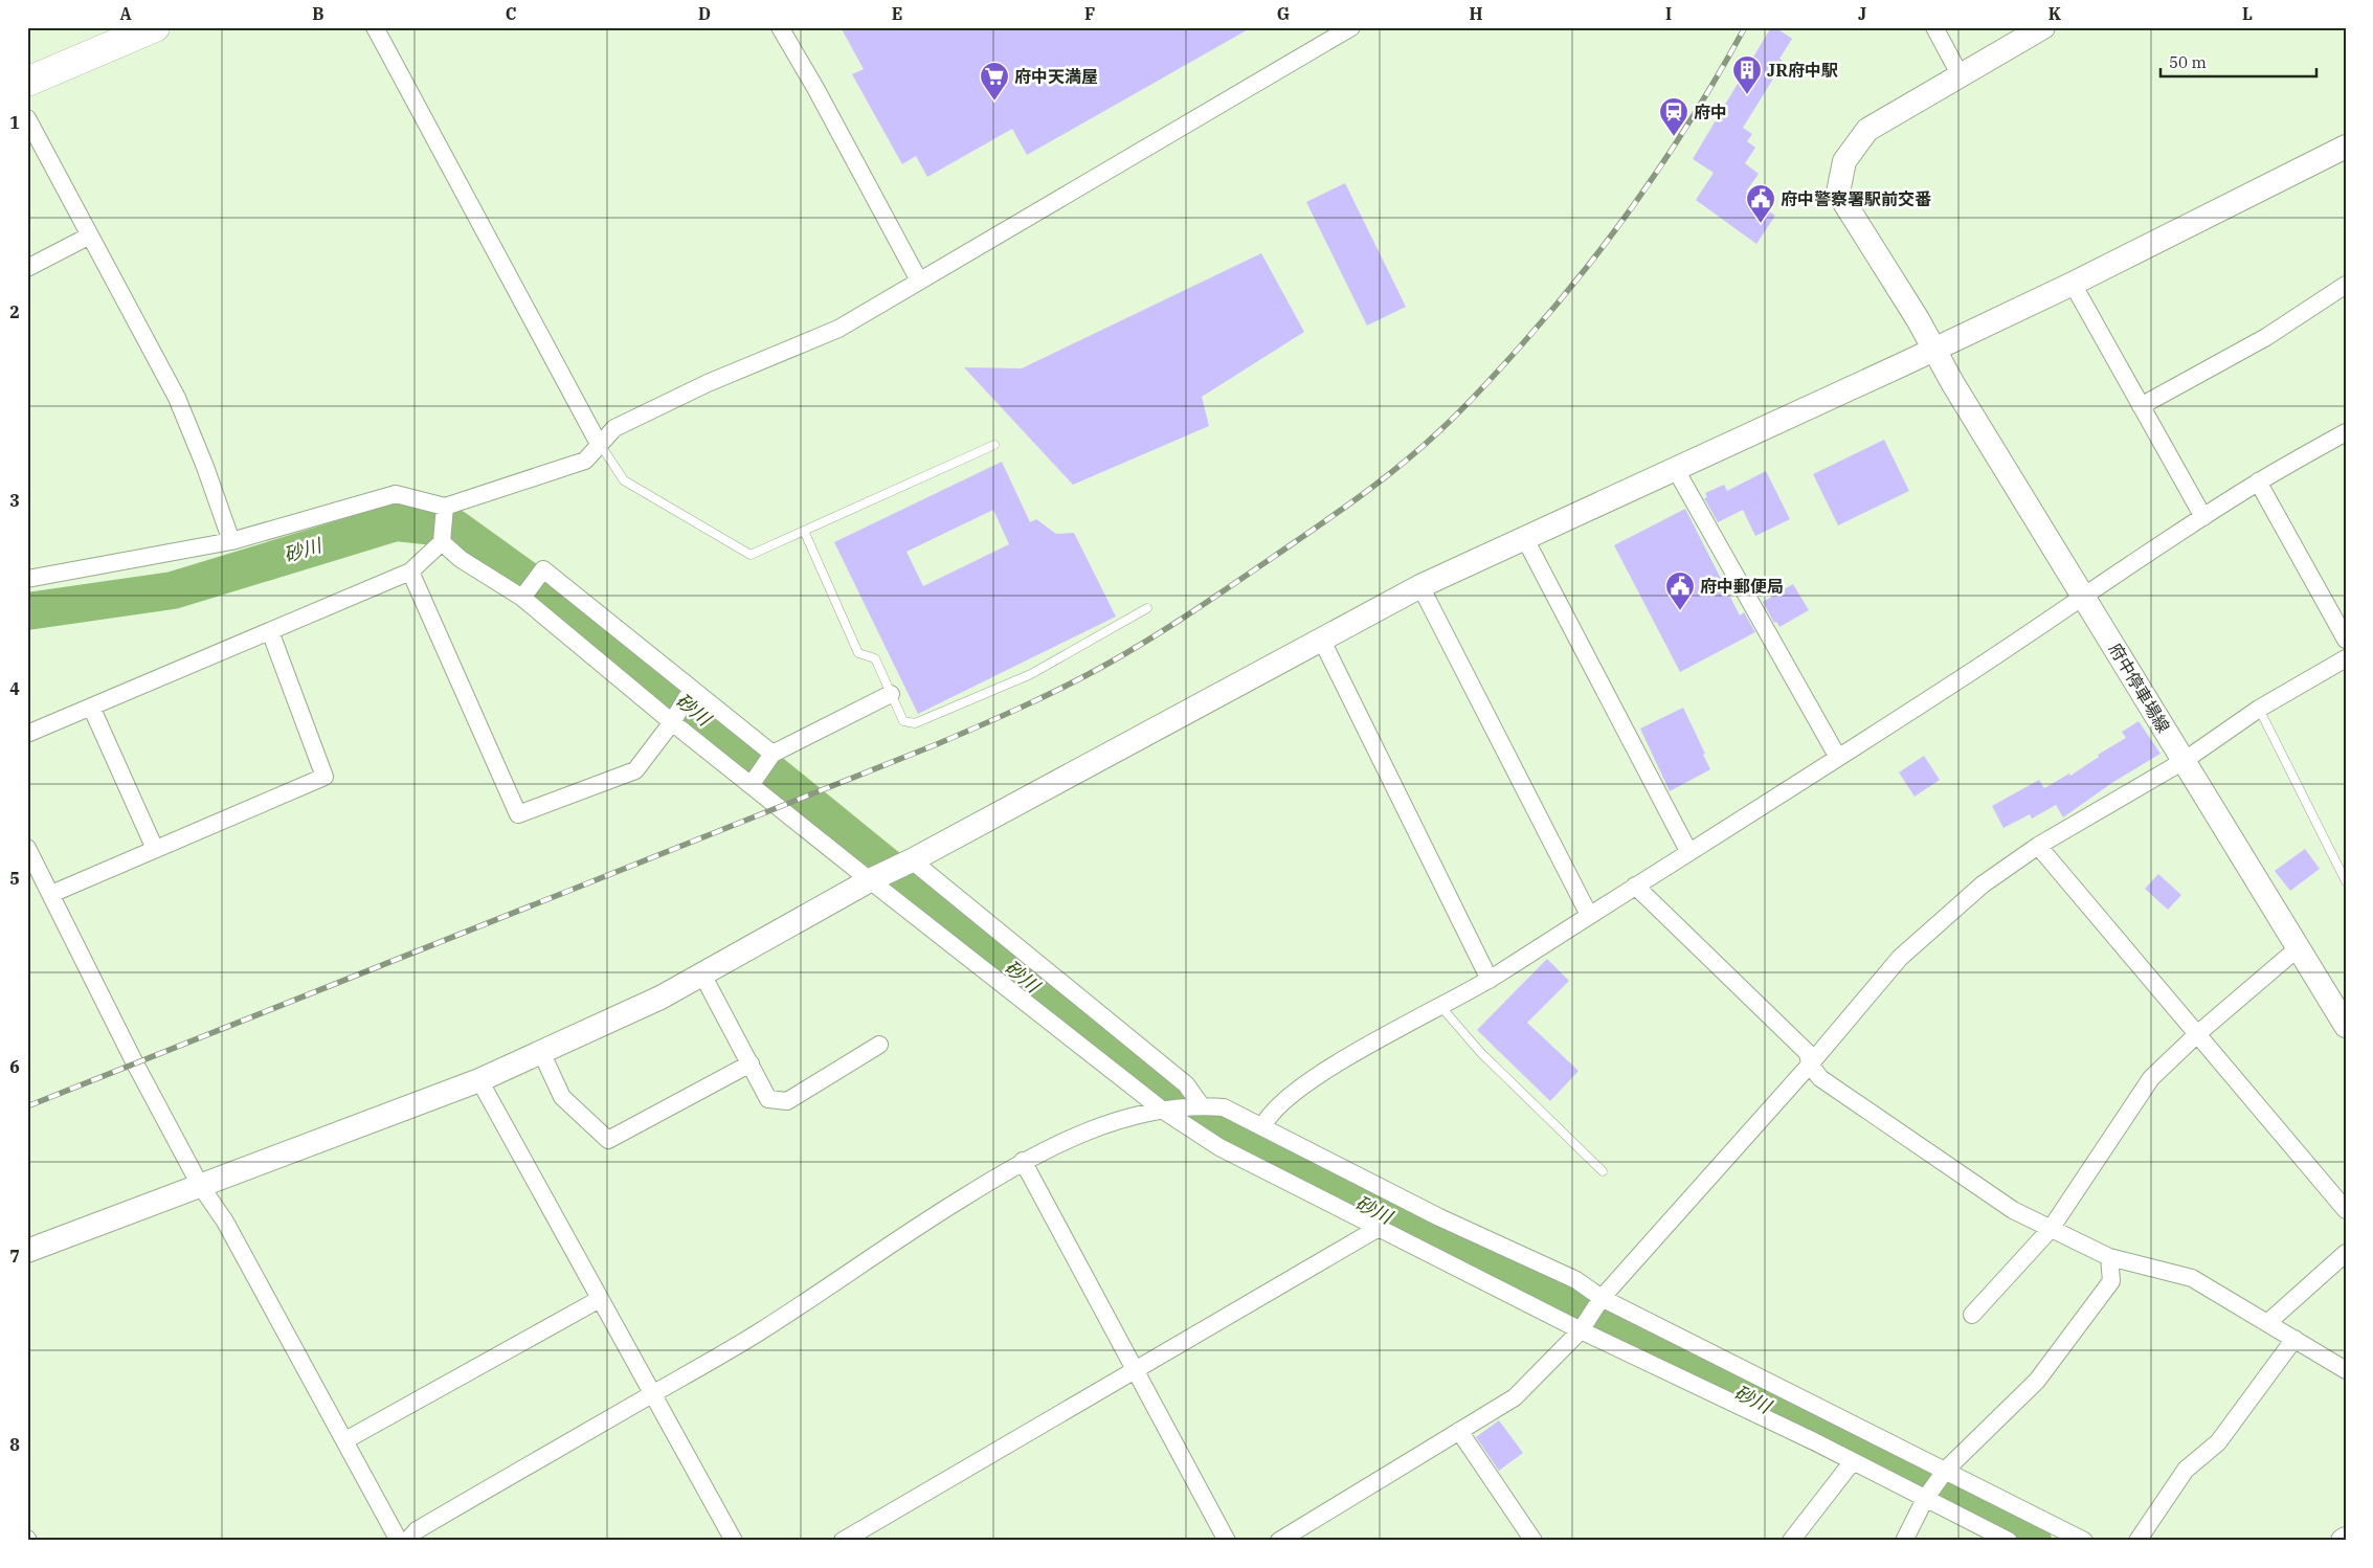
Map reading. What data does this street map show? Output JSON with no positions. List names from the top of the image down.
{
  "streets": {
    "street": ["府中停車場線"]
  },
  "water": ["砂川"],
  "places": {
    "building": ["JR府中駅"],
    "supermarket": ["府中天満屋"],
    "station": ["府中"],
    "public building": ["府中警察署駅前交番", "府中郵便局"]
  },
  "scale_bar": "50 m",
  "grid": {
    "columns": [
      "A",
      "B",
      "C",
      "D",
      "E",
      "F",
      "G",
      "H",
      "I",
      "J",
      "K",
      "L"
    ],
    "rows": [
      "1",
      "2",
      "3",
      "4",
      "5",
      "6",
      "7",
      "8"
    ]
  }
}
